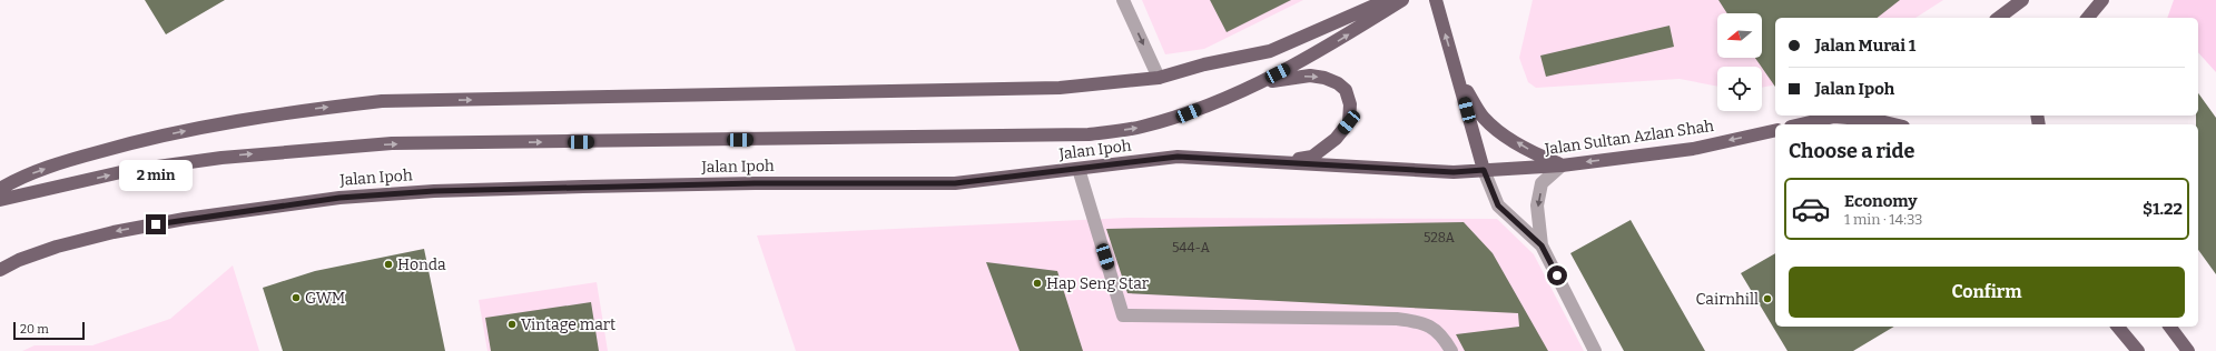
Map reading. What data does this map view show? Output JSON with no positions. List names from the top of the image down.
{
  "streets": {
    "main road": ["Jalan Sultan Azlan Shah", "Jalan Ipoh"]
  },
  "crossings": [
    ["Jalan Sultan Azlan Shah", "Jalan Ipoh"]
  ],
  "one_way": ["Jalan Sultan Azlan Shah"],
  "places": [
    "Honda",
    "Hap Seng Star",
    "GWM",
    "Cairnhill",
    "Vintage mart"
  ],
  "house_numbers": ["528A", "544-A"],
  "scale_bar": "20 m",
  "north": "left",
  "page": {
    "banner": ["Jalan Murai 1", "Jalan Ipoh"],
    "heading": "Choose a ride",
    "bubble": "2 min",
    "list": [
      {
        "name": "Economy",
        "note": "1 min · 14:33",
        "value": "$1.22"
      }
    ],
    "buttons": "Confirm",
    "scale": "20 m"
  }
}
